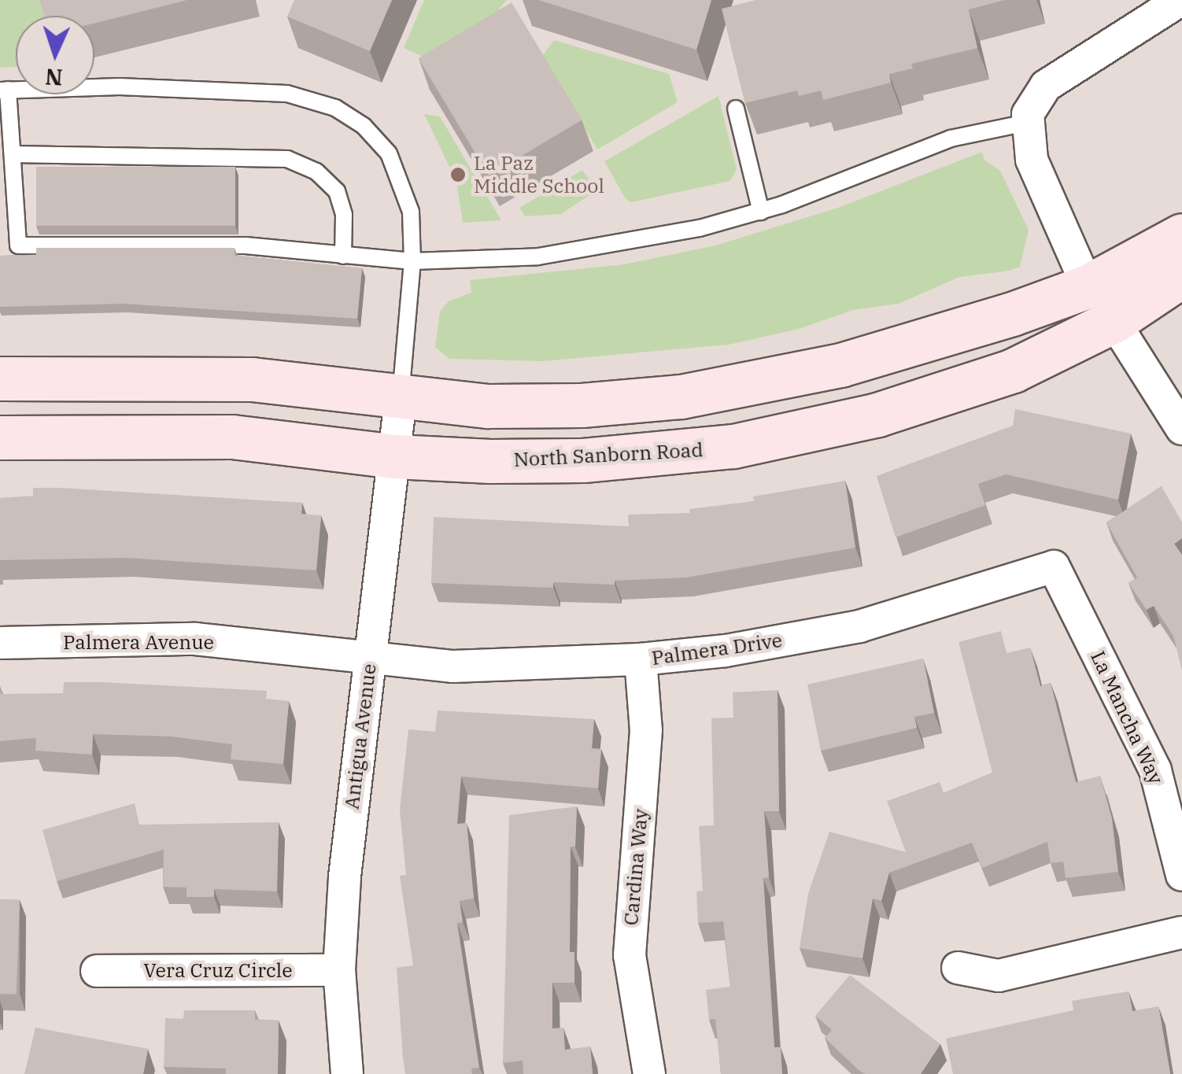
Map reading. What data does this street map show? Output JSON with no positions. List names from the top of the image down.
{
  "streets": {
    "main road": ["North Sanborn Road"],
    "street": [
      "Palmera Avenue",
      "Palmera Drive",
      "La Mancha Way",
      "Antigua Avenue",
      "Cardina Way",
      "Vera Cruz Circle"
    ]
  },
  "crossings": [
    ["North Sanborn Road", "Antigua Avenue"],
    ["Palmera Avenue", "Palmera Drive"],
    ["Palmera Avenue", "Antigua Avenue"],
    ["Palmera Drive", "La Mancha Way"],
    ["Palmera Drive", "Antigua Avenue"],
    ["Palmera Drive", "Cardina Way"],
    ["Antigua Avenue", "Vera Cruz Circle"]
  ],
  "places": ["La Paz Middle School"],
  "north": "bottom"
}
